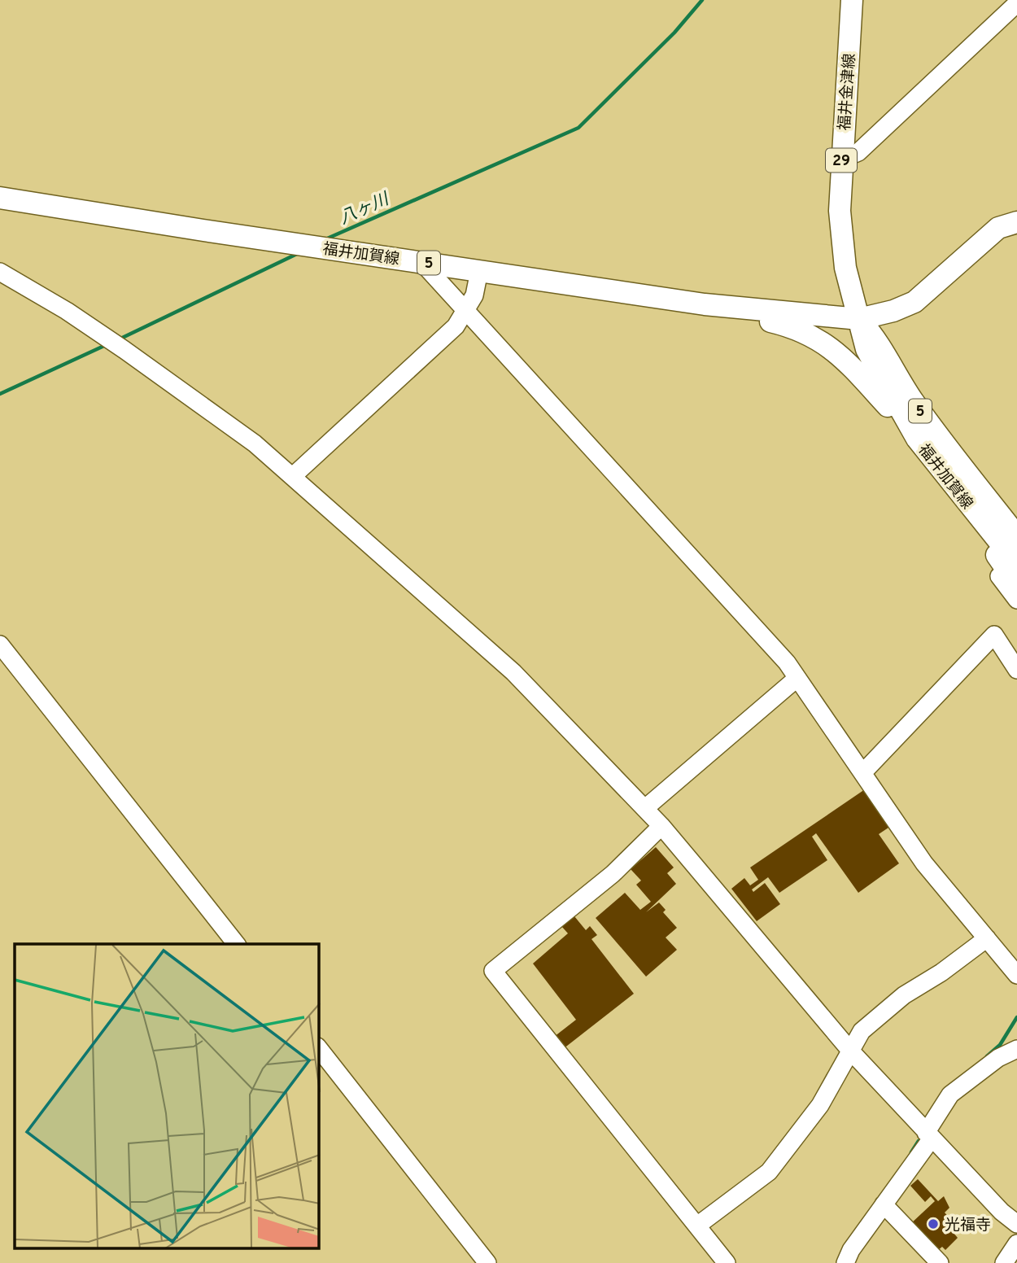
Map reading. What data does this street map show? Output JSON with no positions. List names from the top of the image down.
{
  "streets": {
    "main road": [
      "福井金津線",
      "29",
      "福井加賀線",
      "5"
    ]
  },
  "crossings": [
    ["福井金津線", "福井加賀線"],
    ["福井加賀線", "5"]
  ],
  "water": ["八ヶ川"],
  "places": ["光福寺"]
}
